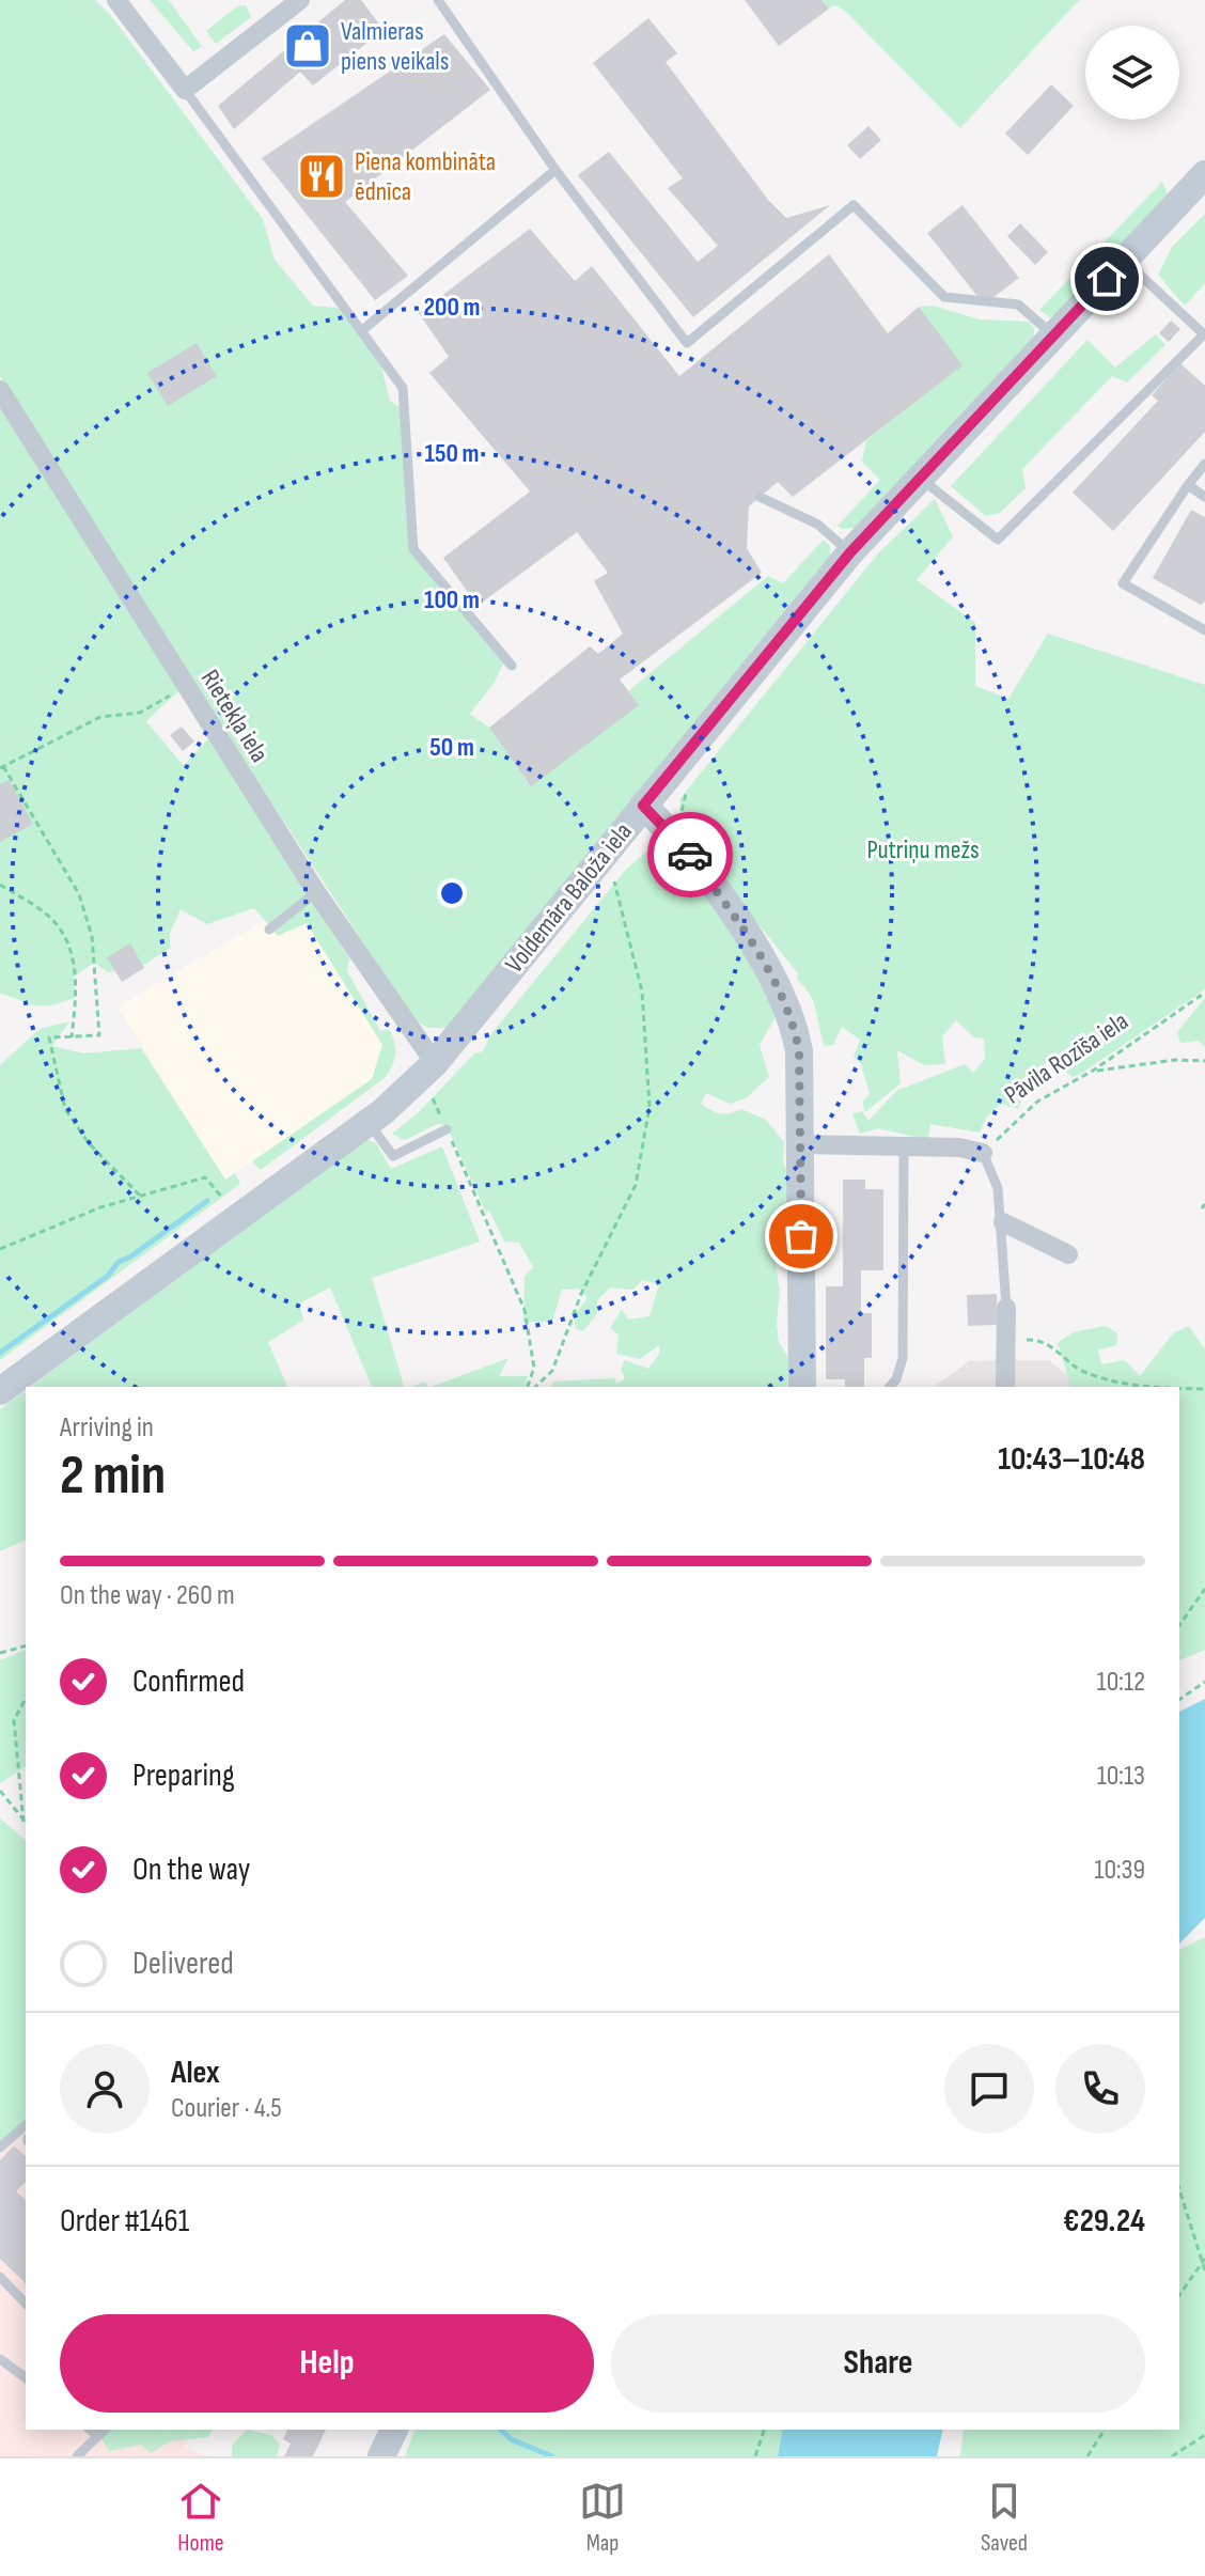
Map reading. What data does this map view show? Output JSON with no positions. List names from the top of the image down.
{
  "streets": {
    "main road": ["Voldemāra Baloža iela"],
    "street": ["Rietekļa iela"],
    "path": ["Pāvila Rozīša iela"]
  },
  "crossings": [
    ["Rietekļa iela", "Voldemāra Baloža iela"]
  ],
  "parks": ["Putriņu mežs"],
  "places": {
    "shop": ["Valmieras piens veikals"],
    "restaurant": ["Piena kombināta ēdnīca"]
  },
  "page": {
    "heading": ["2 min", "Arriving in", "10:43–10:48"],
    "panel": [
      "Alex",
      "Courier · 4.5",
      "Order #1461",
      "€29.24"
    ],
    "bar": "On the way · 260 m",
    "list": [
      ["Confirmed", "10:12"],
      ["Preparing", "10:13"],
      ["On the way", "10:39"],
      "Delivered"
    ],
    "buttons": ["Help", "Share"],
    "tabs": ["Home", "Map", "Saved"]
  },
  "rings": [
    "200 m",
    "150 m",
    "100 m",
    "50 m"
  ]
}
